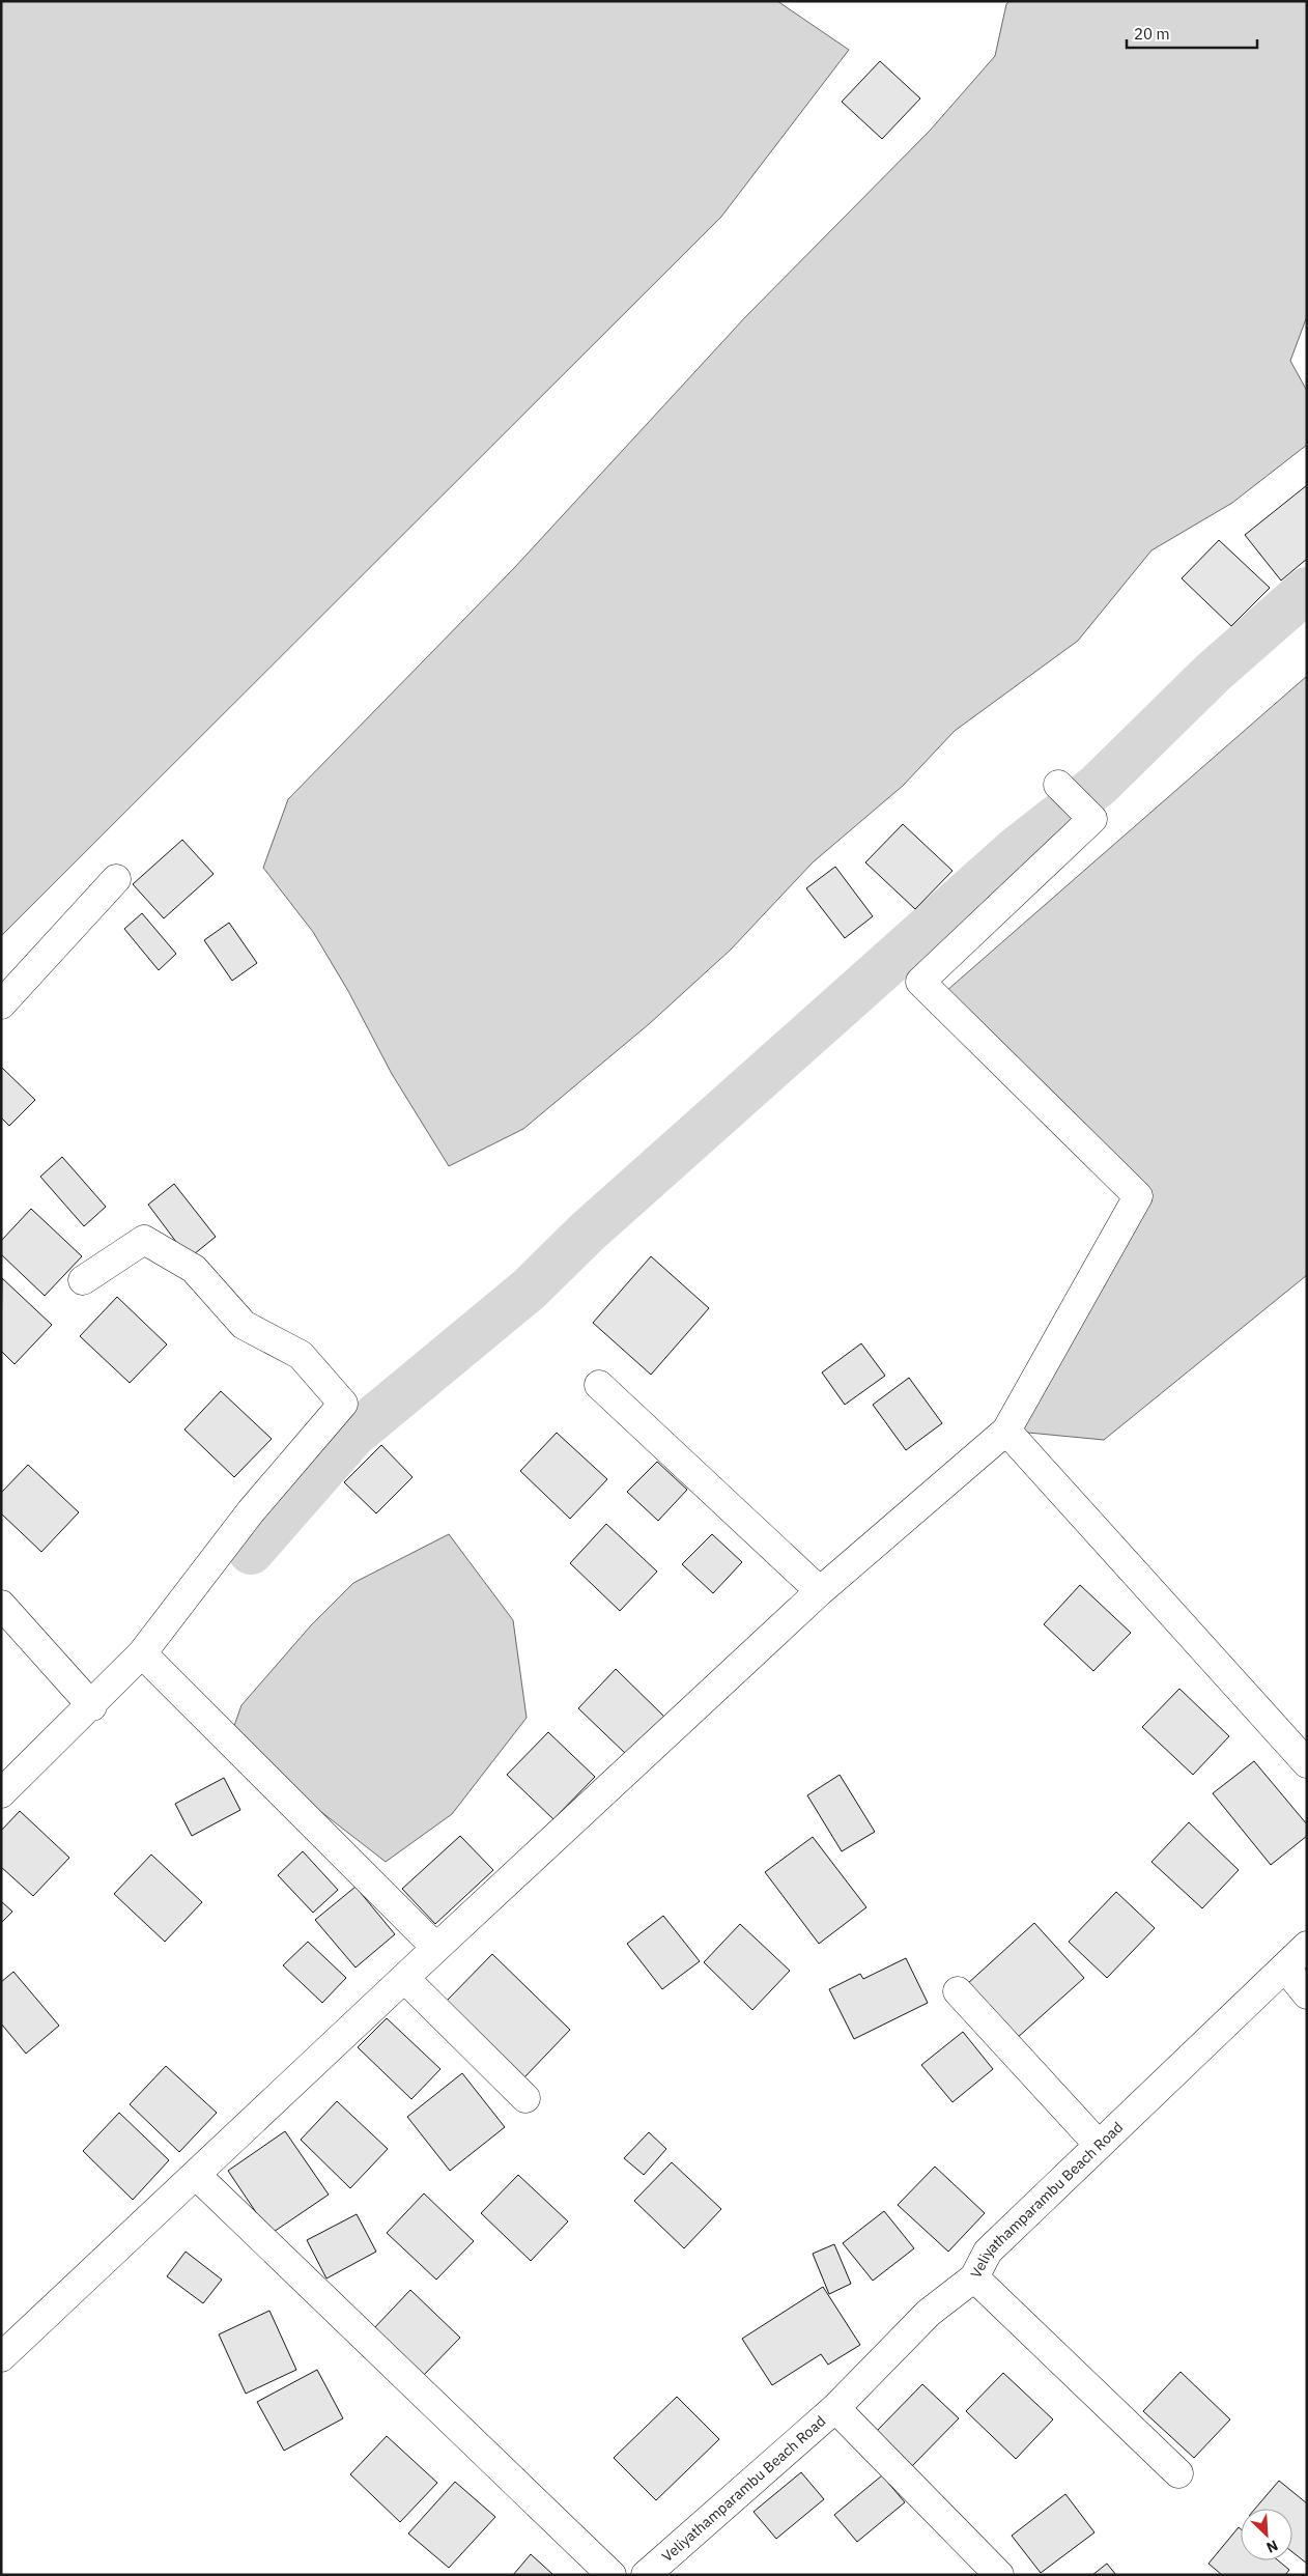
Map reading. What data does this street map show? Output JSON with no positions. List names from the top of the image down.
{
  "streets": {
    "street": ["Veliyathamparambu Beach Road"]
  },
  "scale_bar": "20 m",
  "north": "bottom right"
}
